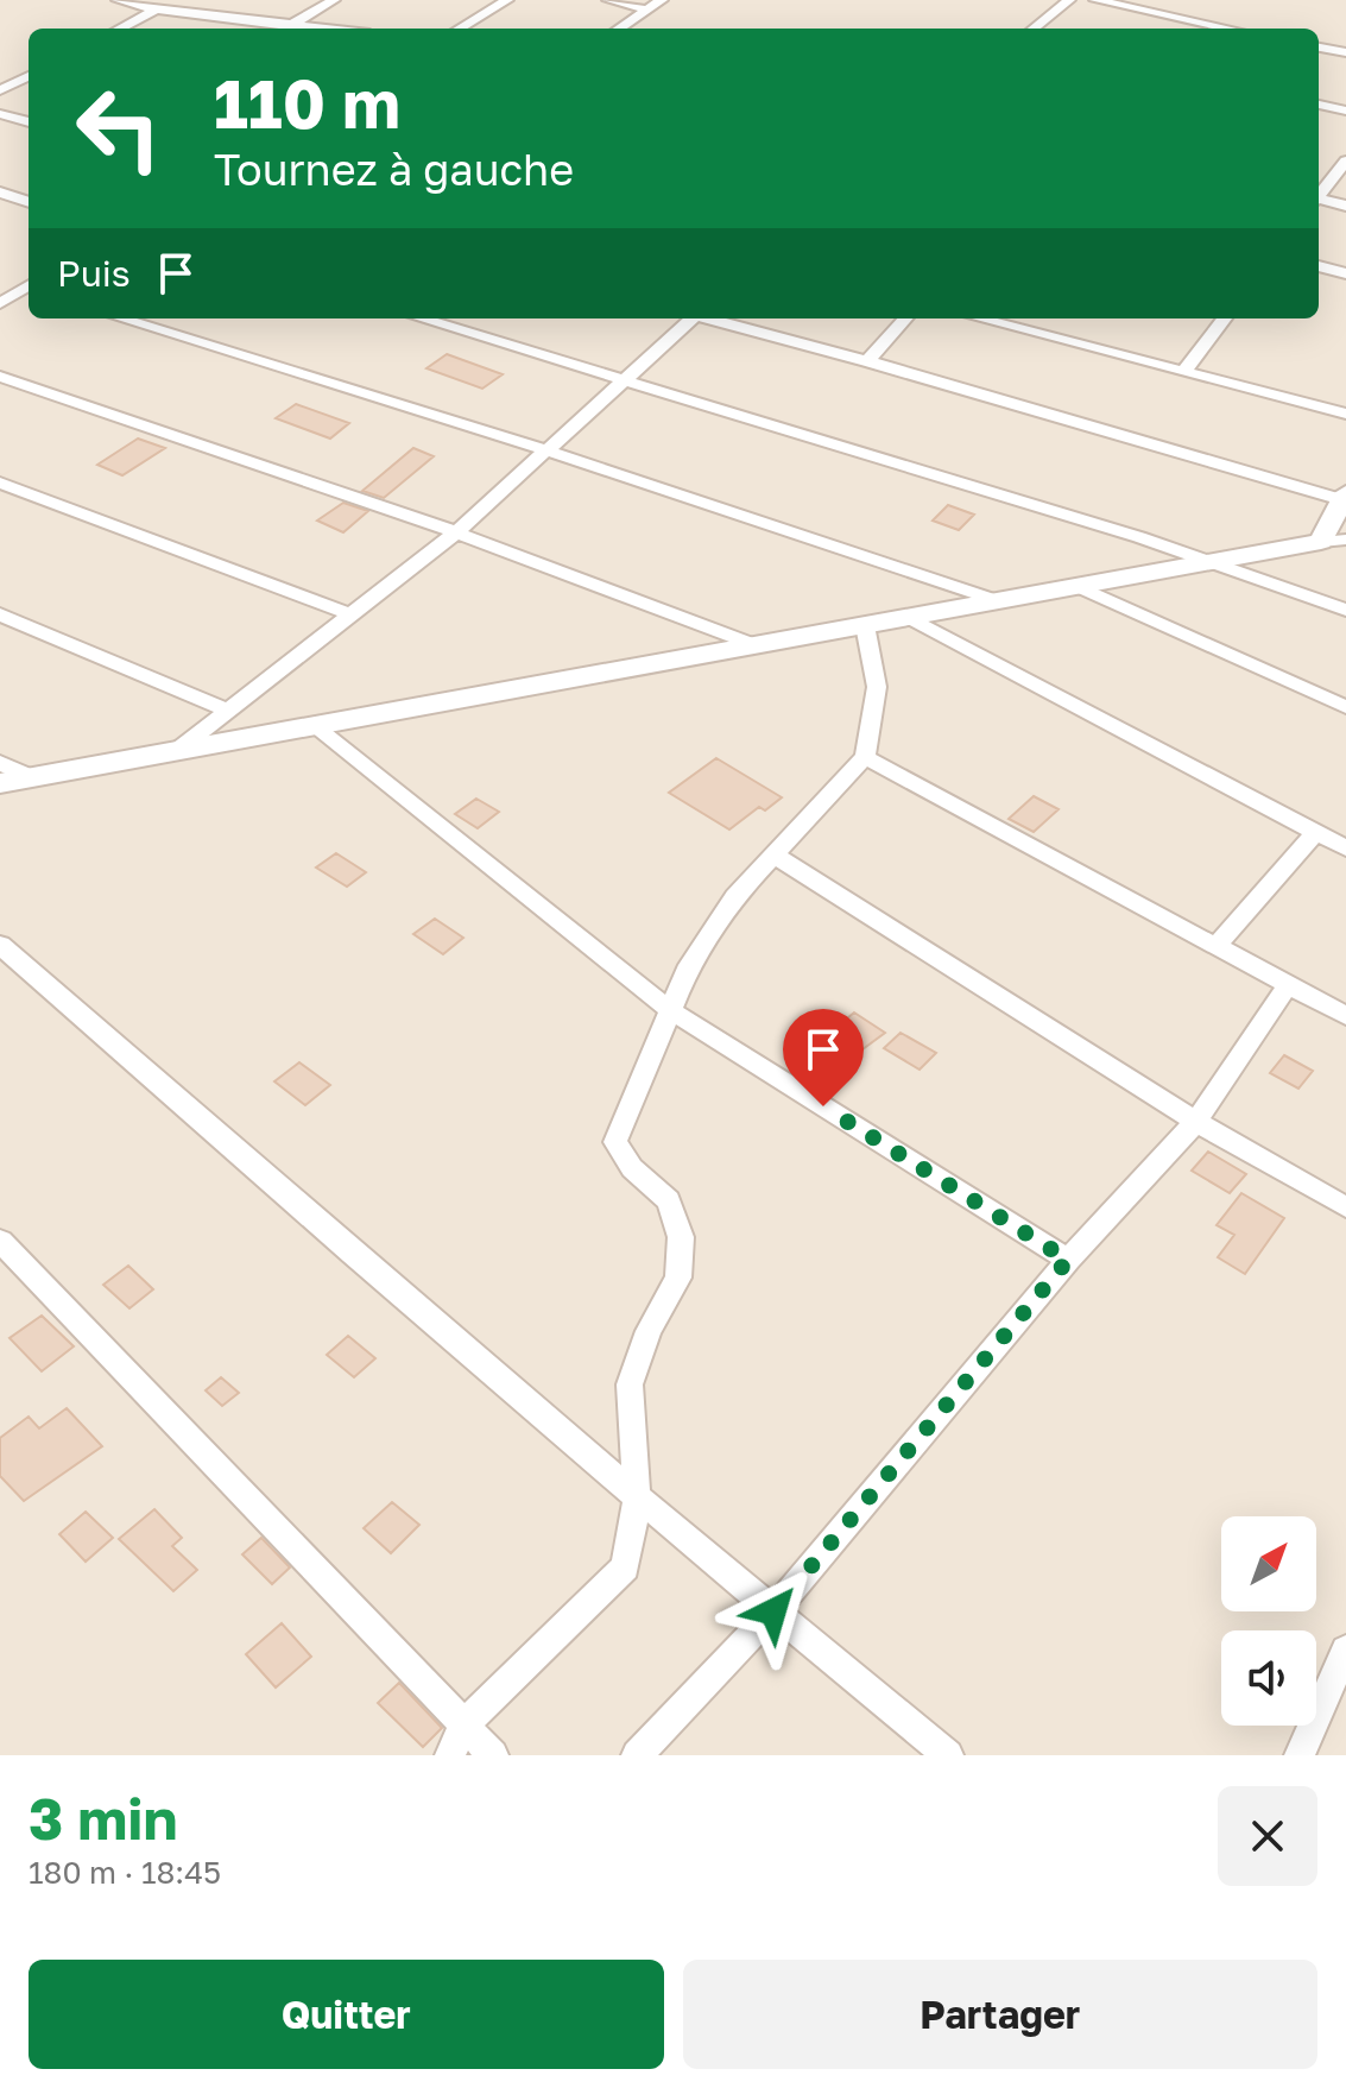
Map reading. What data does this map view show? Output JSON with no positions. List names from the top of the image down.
{
  "north": "top right",
  "page": {
    "turn": ["110 m", "Tournez à gauche"],
    "then": "Puis",
    "heading": ["3 min", "180 m · 18:45"],
    "buttons": ["Quitter", "Partager"]
  }
}
